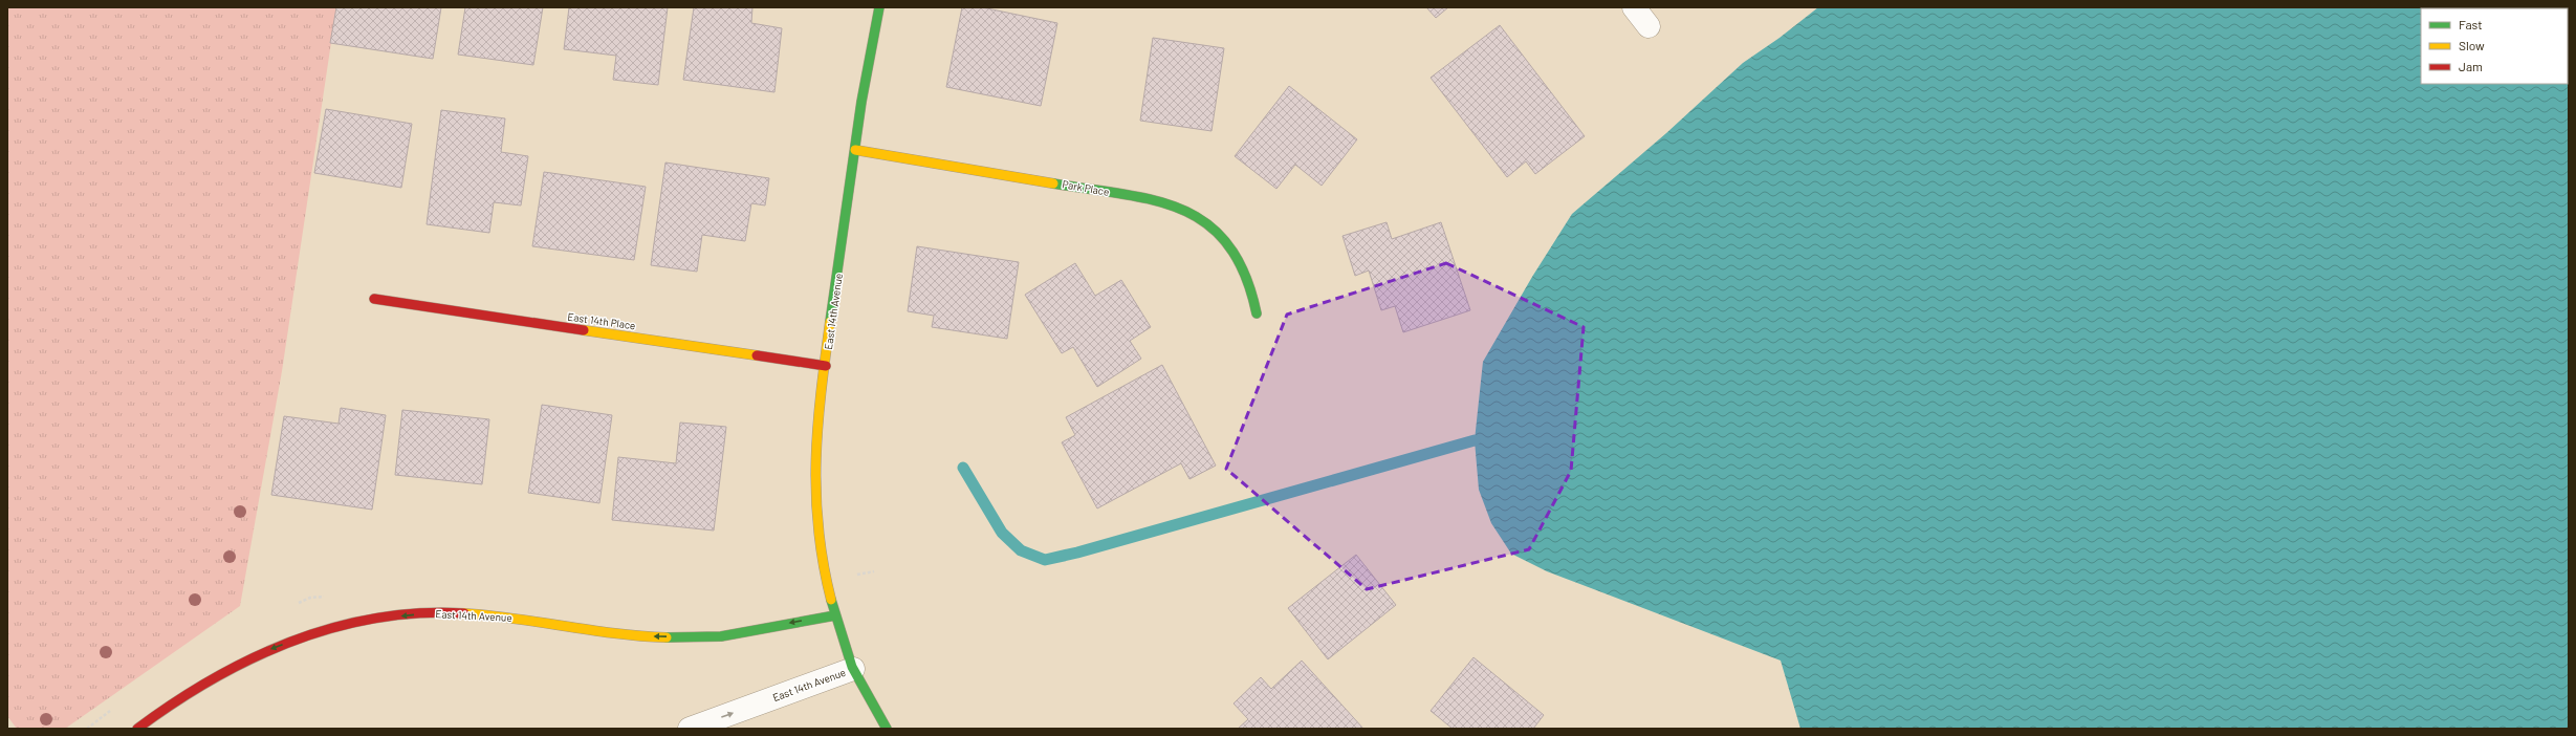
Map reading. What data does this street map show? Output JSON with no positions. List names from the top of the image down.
{
  "streets": {
    "street": ["Park Place", "East 14th Avenue", "East 14th Place"]
  },
  "crossings": [
    ["Park Place", "East 14th Avenue"],
    ["East 14th Avenue", "East 14th Place"]
  ],
  "legend": ["Fast", "Slow", "Jam"]
}
